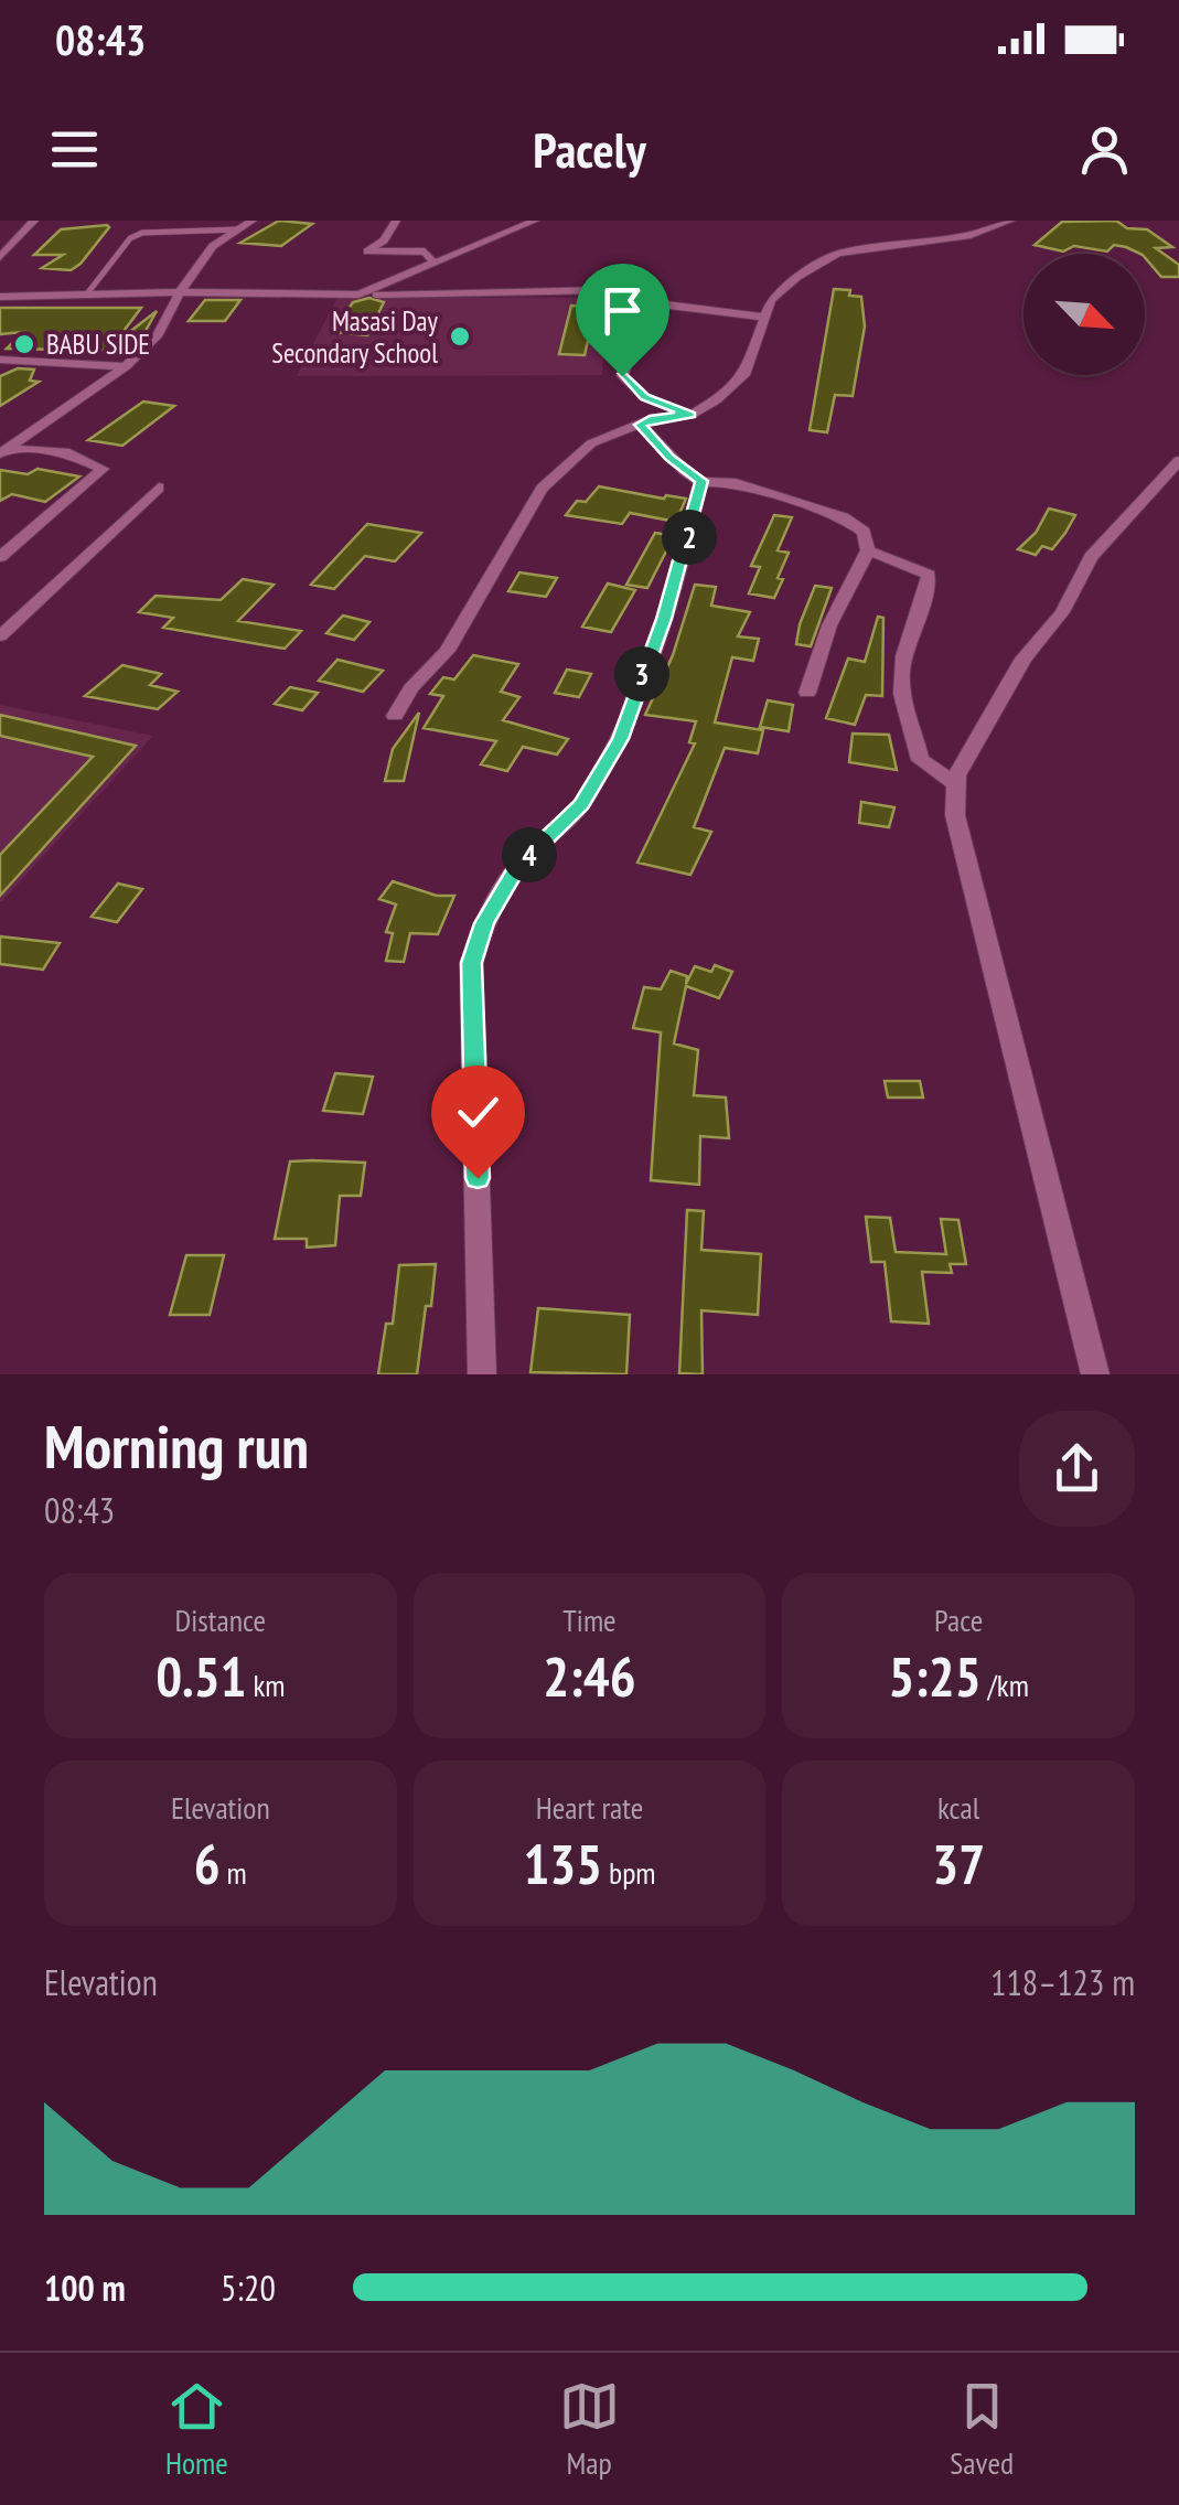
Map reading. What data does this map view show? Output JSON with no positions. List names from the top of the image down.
{
  "places": ["Masasi Day Secondary School", "BABU SIDE"],
  "north": "bottom right",
  "page": {
    "status": "08:43",
    "header": "Pacely",
    "pins": ["2", "3", "4"],
    "heading": ["Morning run", "08:43"],
    "stats": [
      ["Distance", "0.51 km"],
      ["Time", "2:46"],
      ["Pace", "5:25 /km"],
      ["Elevation", "6 m"],
      ["Heart rate", "135 bpm"],
      ["kcal", "37"]
    ],
    "chart": ["Elevation", "118–123 m"],
    "list": [
      {
        "name": "100 m",
        "note": "5:20"
      }
    ],
    "tabs": ["Home", "Map", "Saved"]
  }
}
